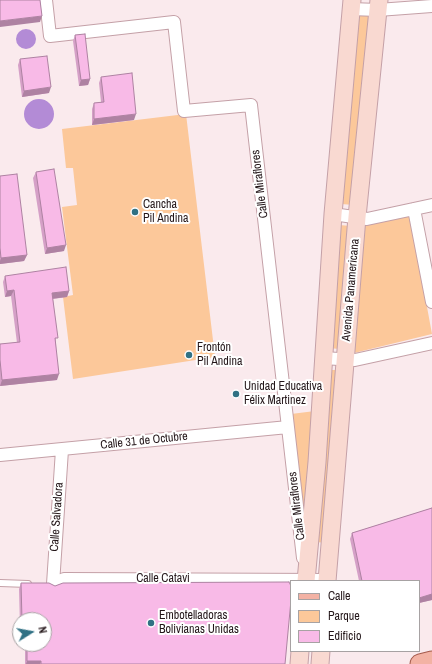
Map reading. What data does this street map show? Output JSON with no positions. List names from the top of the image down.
{
  "streets": {
    "main road": ["Avenida Panamericana"],
    "street": [
      "Calle Miraflores",
      "Calle 31 de Octubre",
      "Calle Salvadora",
      "Calle Catavi"
    ]
  },
  "crossings": [
    ["Calle Miraflores", "Avenida Panamericana"],
    ["Calle Miraflores", "Calle 31 de Octubre"],
    ["Calle Miraflores", "Calle Catavi"],
    ["Avenida Panamericana", "Calle Catavi"],
    ["Calle 31 de Octubre", "Calle Salvadora"],
    ["Calle Salvadora", "Calle Catavi"]
  ],
  "places": [
    "Cancha Pil Andina",
    "Frontón Pil Andina",
    "Unidad Educativa Félix Martinez",
    "Embotelladoras Bolivianas Unidas"
  ],
  "legend": ["Calle", "Parque", "Edificio"],
  "north": "right"
}
